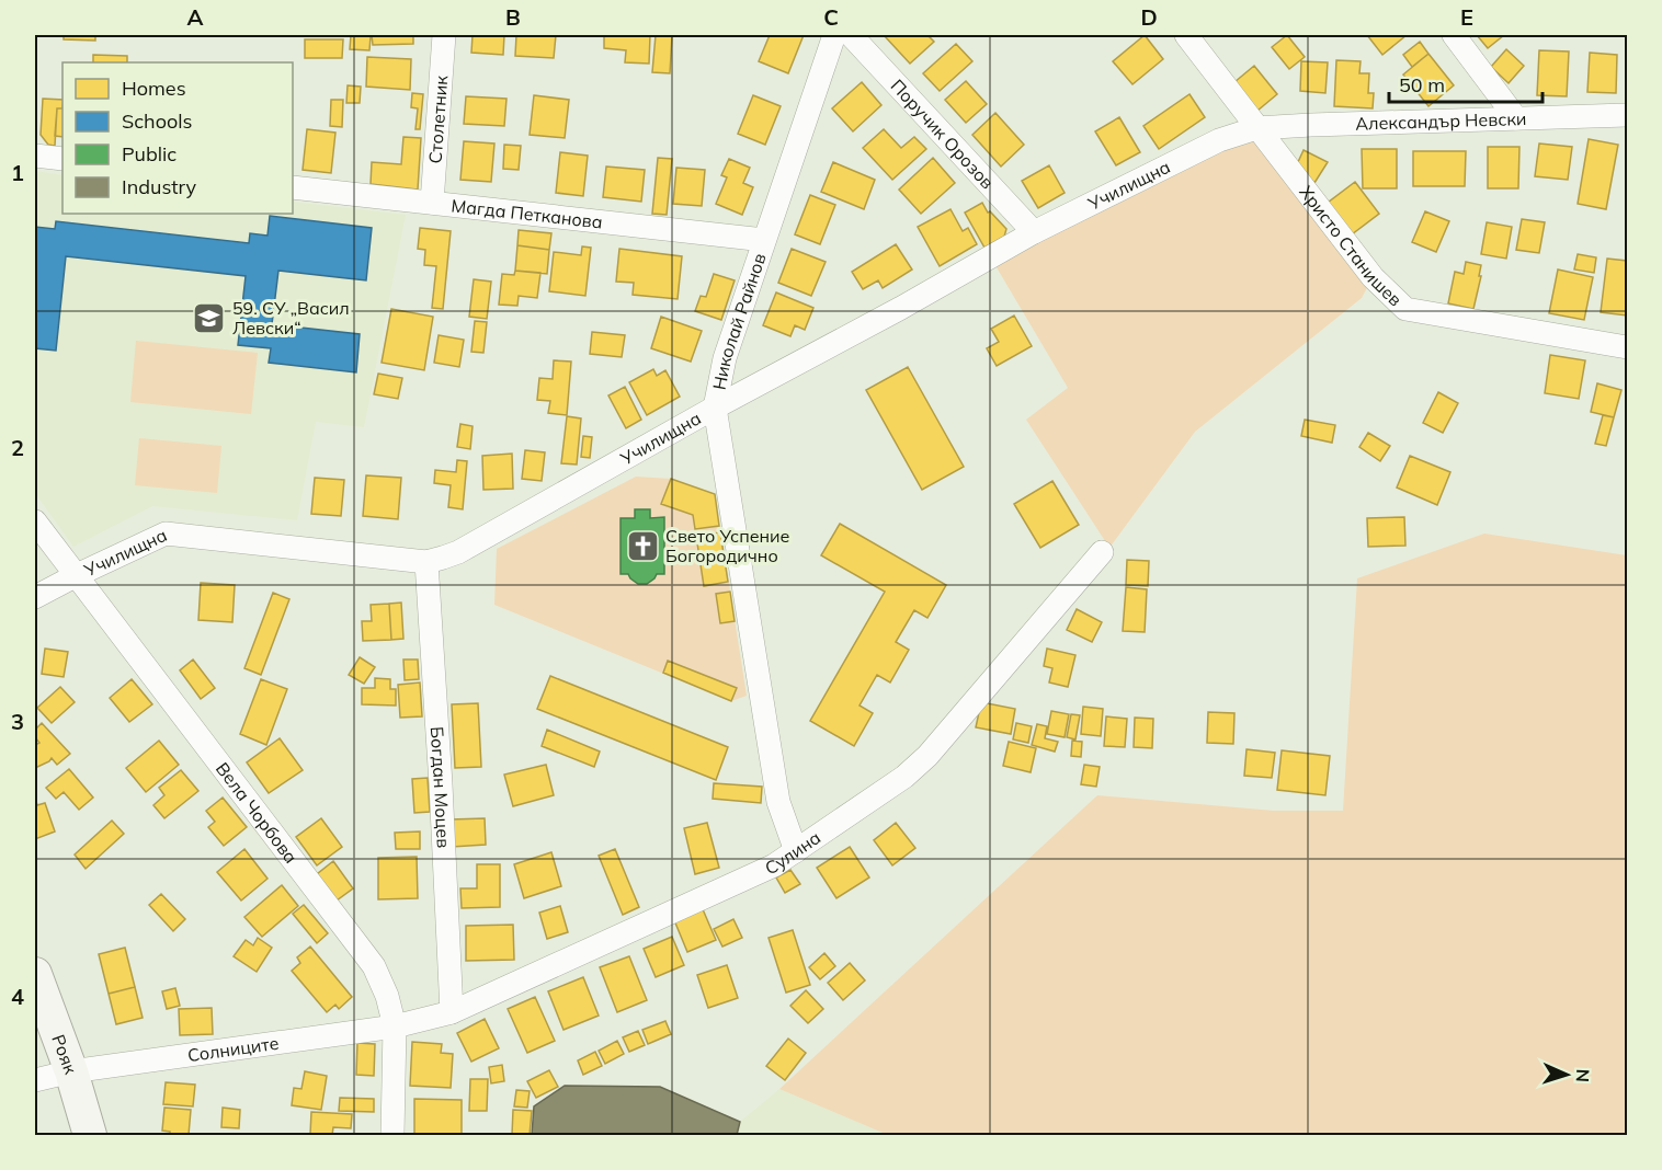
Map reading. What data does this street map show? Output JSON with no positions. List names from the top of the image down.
{
  "streets": {
    "street": [
      "Столетник",
      "Александър Невски",
      "Поручик Орозов",
      "Училищна",
      "Магда Петканова",
      "Христо Станишев",
      "Николай Райнов",
      "Богдан Моцев",
      "Вела Чорбова",
      "Сулина",
      "Солниците",
      "Рояк"
    ]
  },
  "crossings": [
    ["Столетник", "Магда Петканова"],
    ["Александър Невски", "Училищна"],
    ["Александър Невски", "Христо Станишев"],
    ["Поручик Орозов", "Училищна"],
    ["Училищна", "Христо Станишев"],
    ["Училищна", "Николай Райнов"],
    ["Училищна", "Богдан Моцев"],
    ["Училищна", "Вела Чорбова"],
    ["Магда Петканова", "Николай Райнов"],
    ["Николай Райнов", "Сулина"],
    ["Богдан Моцев", "Сулина"],
    ["Вела Чорбова", "Сулина"],
    ["Вела Чорбова", "Солниците"],
    ["Сулина", "Солниците"],
    ["Солниците", "Рояк"]
  ],
  "places": {
    "school or university": ["59. СУ „Васил Левски“"],
    "church": ["Свето Успение Богородично"]
  },
  "legend": [
    "Homes",
    "Schools",
    "Public",
    "Industry"
  ],
  "scale_bar": "50 m",
  "north": "right",
  "grid": {
    "columns": [
      "A",
      "B",
      "C",
      "D",
      "E"
    ],
    "rows": [
      "1",
      "2",
      "3",
      "4"
    ]
  }
}
